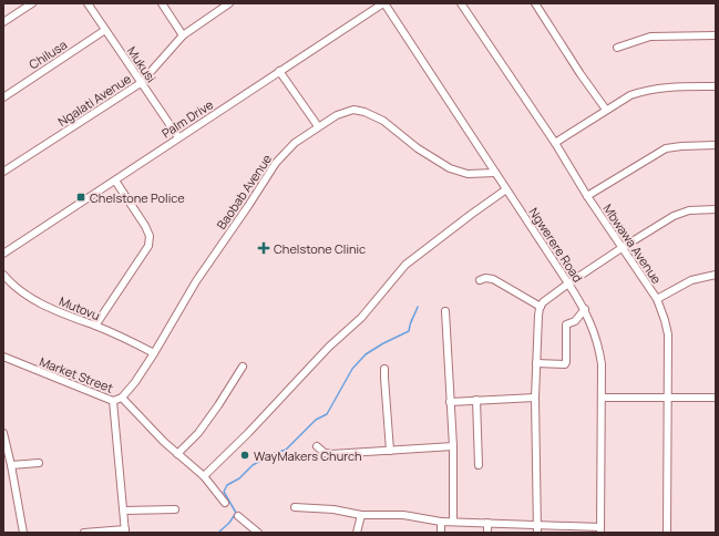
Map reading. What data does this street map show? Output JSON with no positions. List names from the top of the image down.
{
  "streets": {
    "street": [
      "Chilusa",
      "Mukusi",
      "Ngalati Avenue",
      "Palm Drive",
      "Baobab Avenue",
      "Mbwawa Avenue",
      "Ngwerere Road",
      "Mutovu",
      "Market Street"
    ]
  },
  "crossings": [
    ["Chilusa", "Mukusi"],
    ["Mukusi", "Ngalati Avenue"],
    ["Mukusi", "Palm Drive"],
    ["Palm Drive", "Ngwerere Road"],
    ["Baobab Avenue", "Ngwerere Road"],
    ["Baobab Avenue", "Mutovu"],
    ["Baobab Avenue", "Market Street"]
  ],
  "places": {
    "transit": ["Chelstone Police"],
    "health": ["Chelstone Clinic"],
    "other": ["WayMakers Church"]
  }
}
